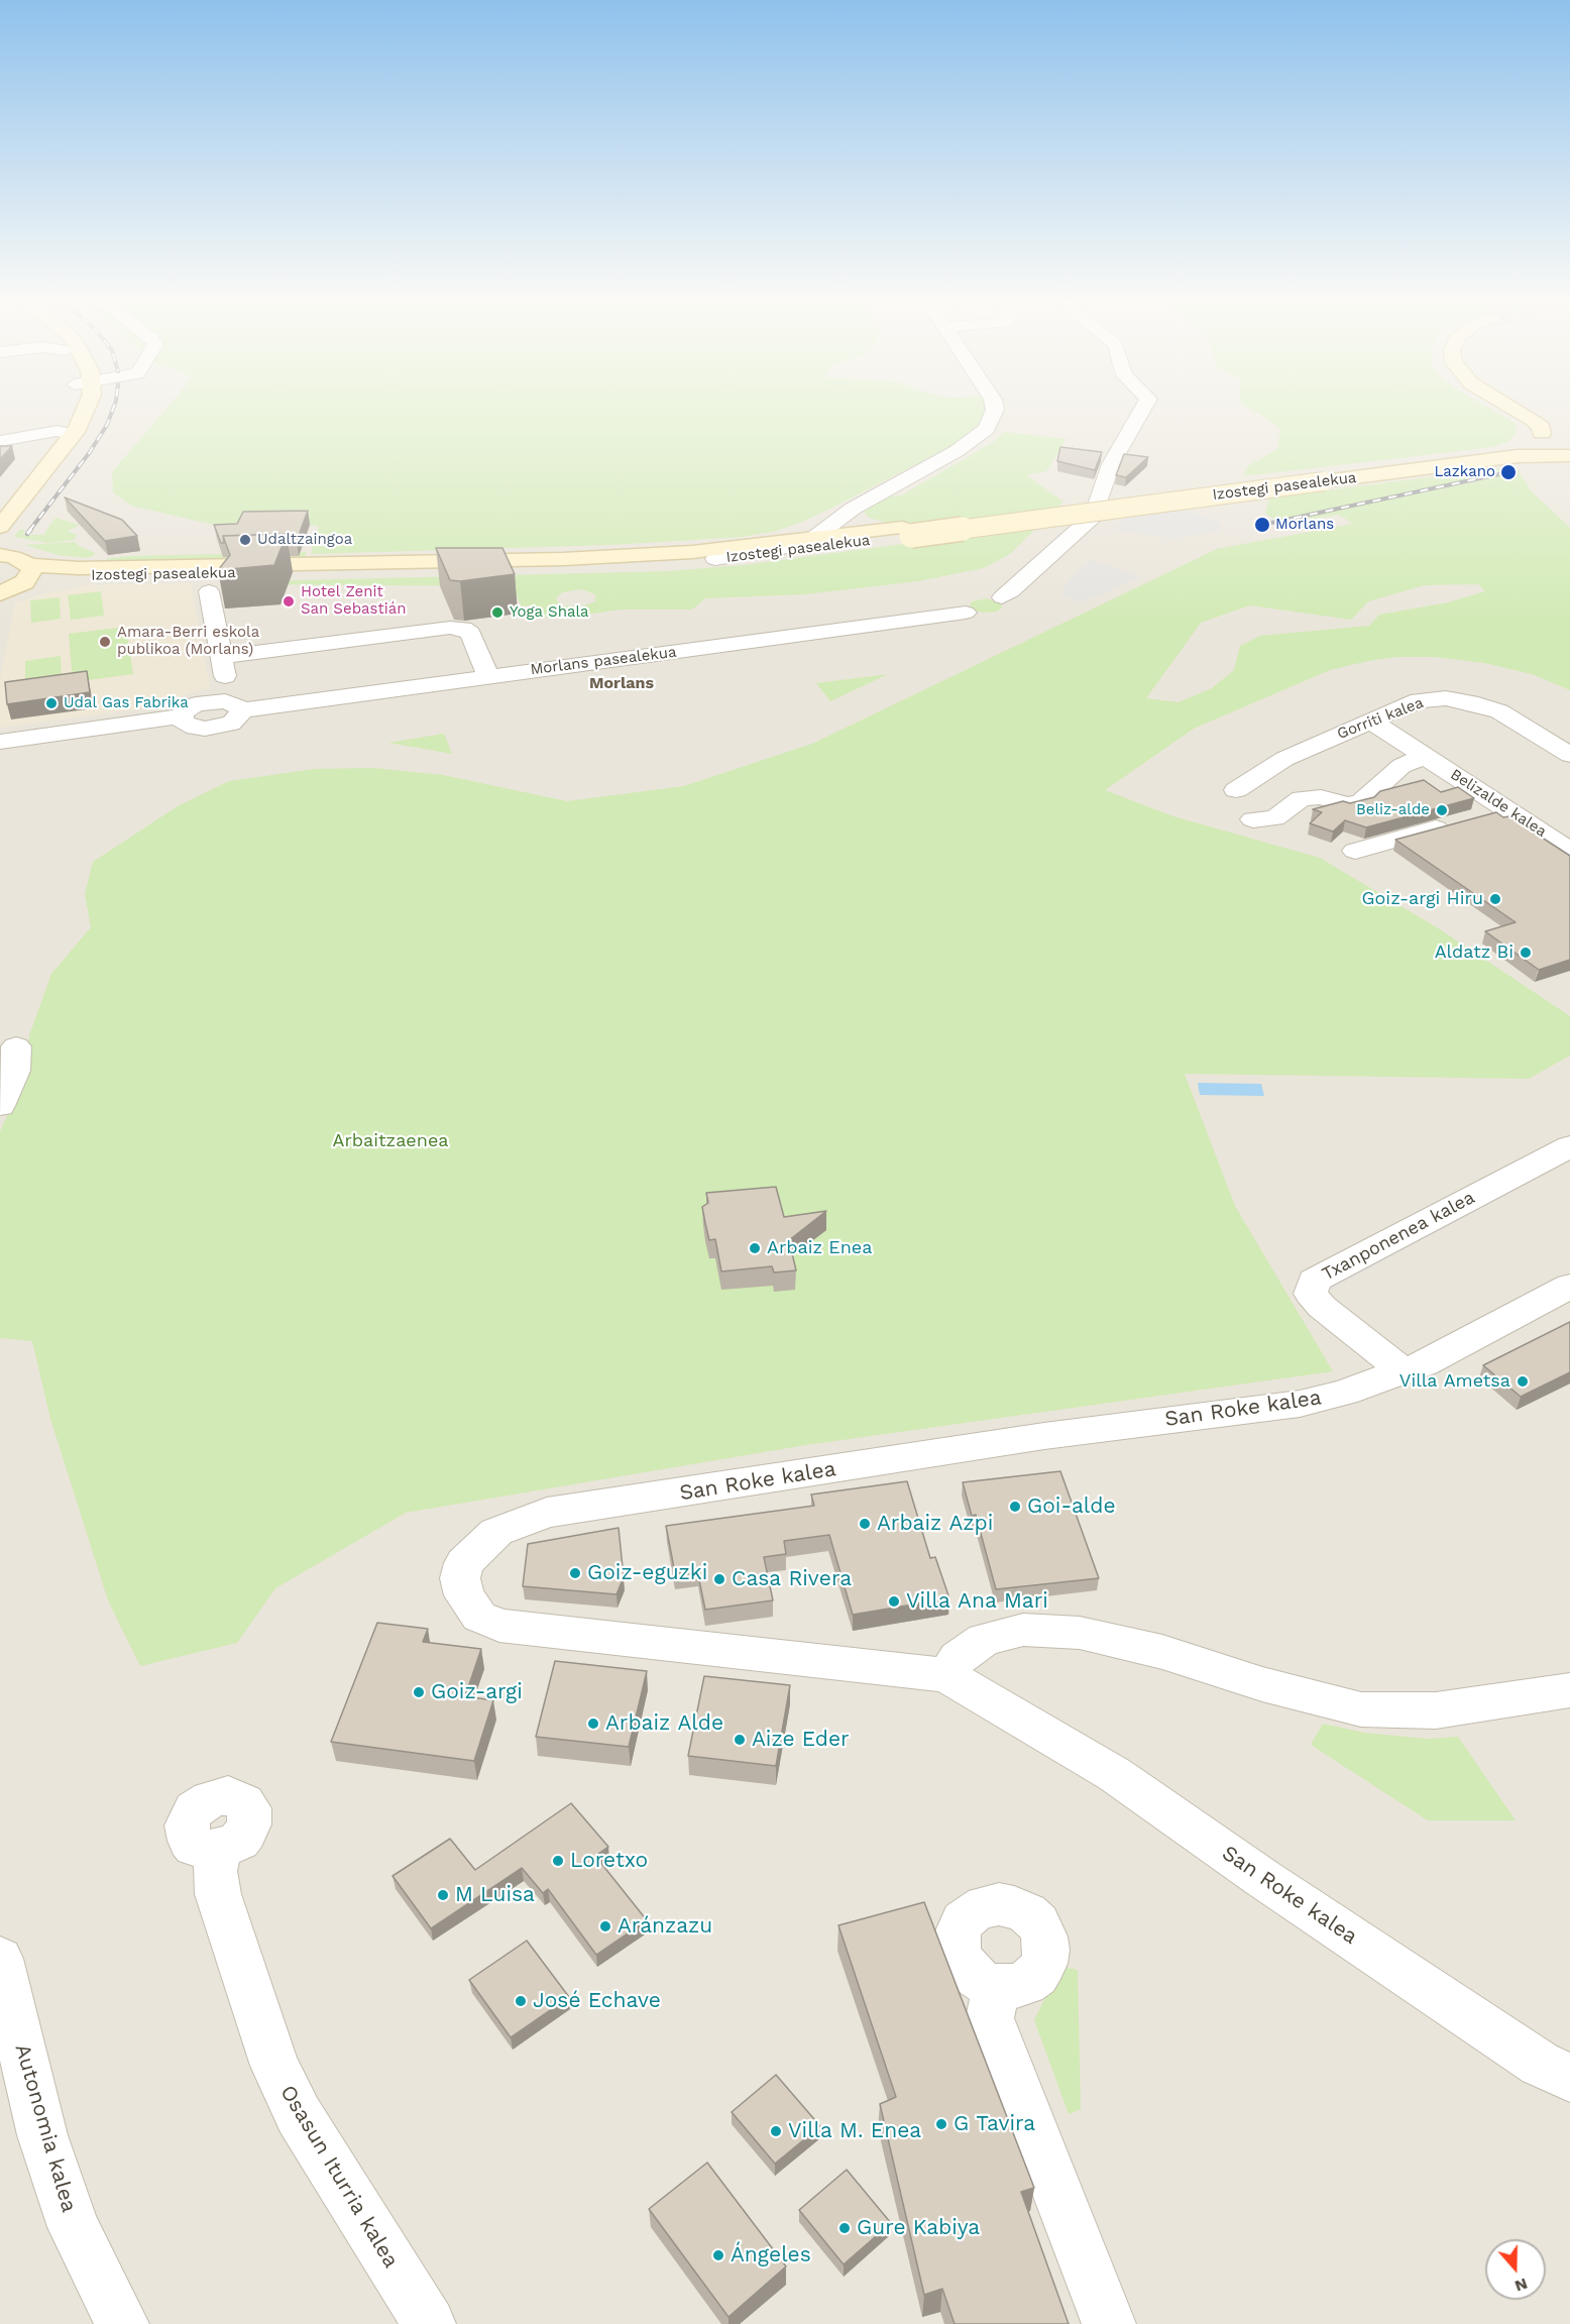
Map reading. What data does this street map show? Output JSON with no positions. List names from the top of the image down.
{
  "streets": {
    "main road": ["Izostegi pasealekua"],
    "street": [
      "Morlans pasealekua",
      "Gorriti kalea",
      "Belizalde kalea",
      "Txanponenea kalea",
      "San Roke kalea",
      "Autonomia kalea",
      "Osasun Iturria kalea"
    ]
  },
  "crossings": [
    ["Gorriti kalea", "Belizalde kalea"],
    ["Txanponenea kalea", "San Roke kalea"]
  ],
  "districts": ["Morlans"],
  "parks": ["Arbaitzaenea"],
  "places": [
    "Lazkano",
    "Morlans",
    "Udaltzaingoa",
    "Hotel Zenit San Sebastián",
    "Yoga Shala",
    "Amara-Berri eskola publikoa (Morlans)",
    "Udal Gas Fabrika",
    "Beliz-alde",
    "Goiz-argi Hiru",
    "Aldatz Bi",
    "Arbaiz Enea",
    "Villa Ametsa",
    "Goi-alde",
    "Arbaiz Azpi",
    "Goiz-eguzki",
    "Casa Rivera",
    "Villa Ana Mari",
    "Goiz-argi",
    "Arbaiz Alde",
    "Aize Eder",
    "Loretxo",
    "M Luisa",
    "Aránzazu",
    "José Echave",
    "G Tavira",
    "Villa M. Enea",
    "Gure Kabiya",
    "Ángeles"
  ],
  "north": "bottom"
}
